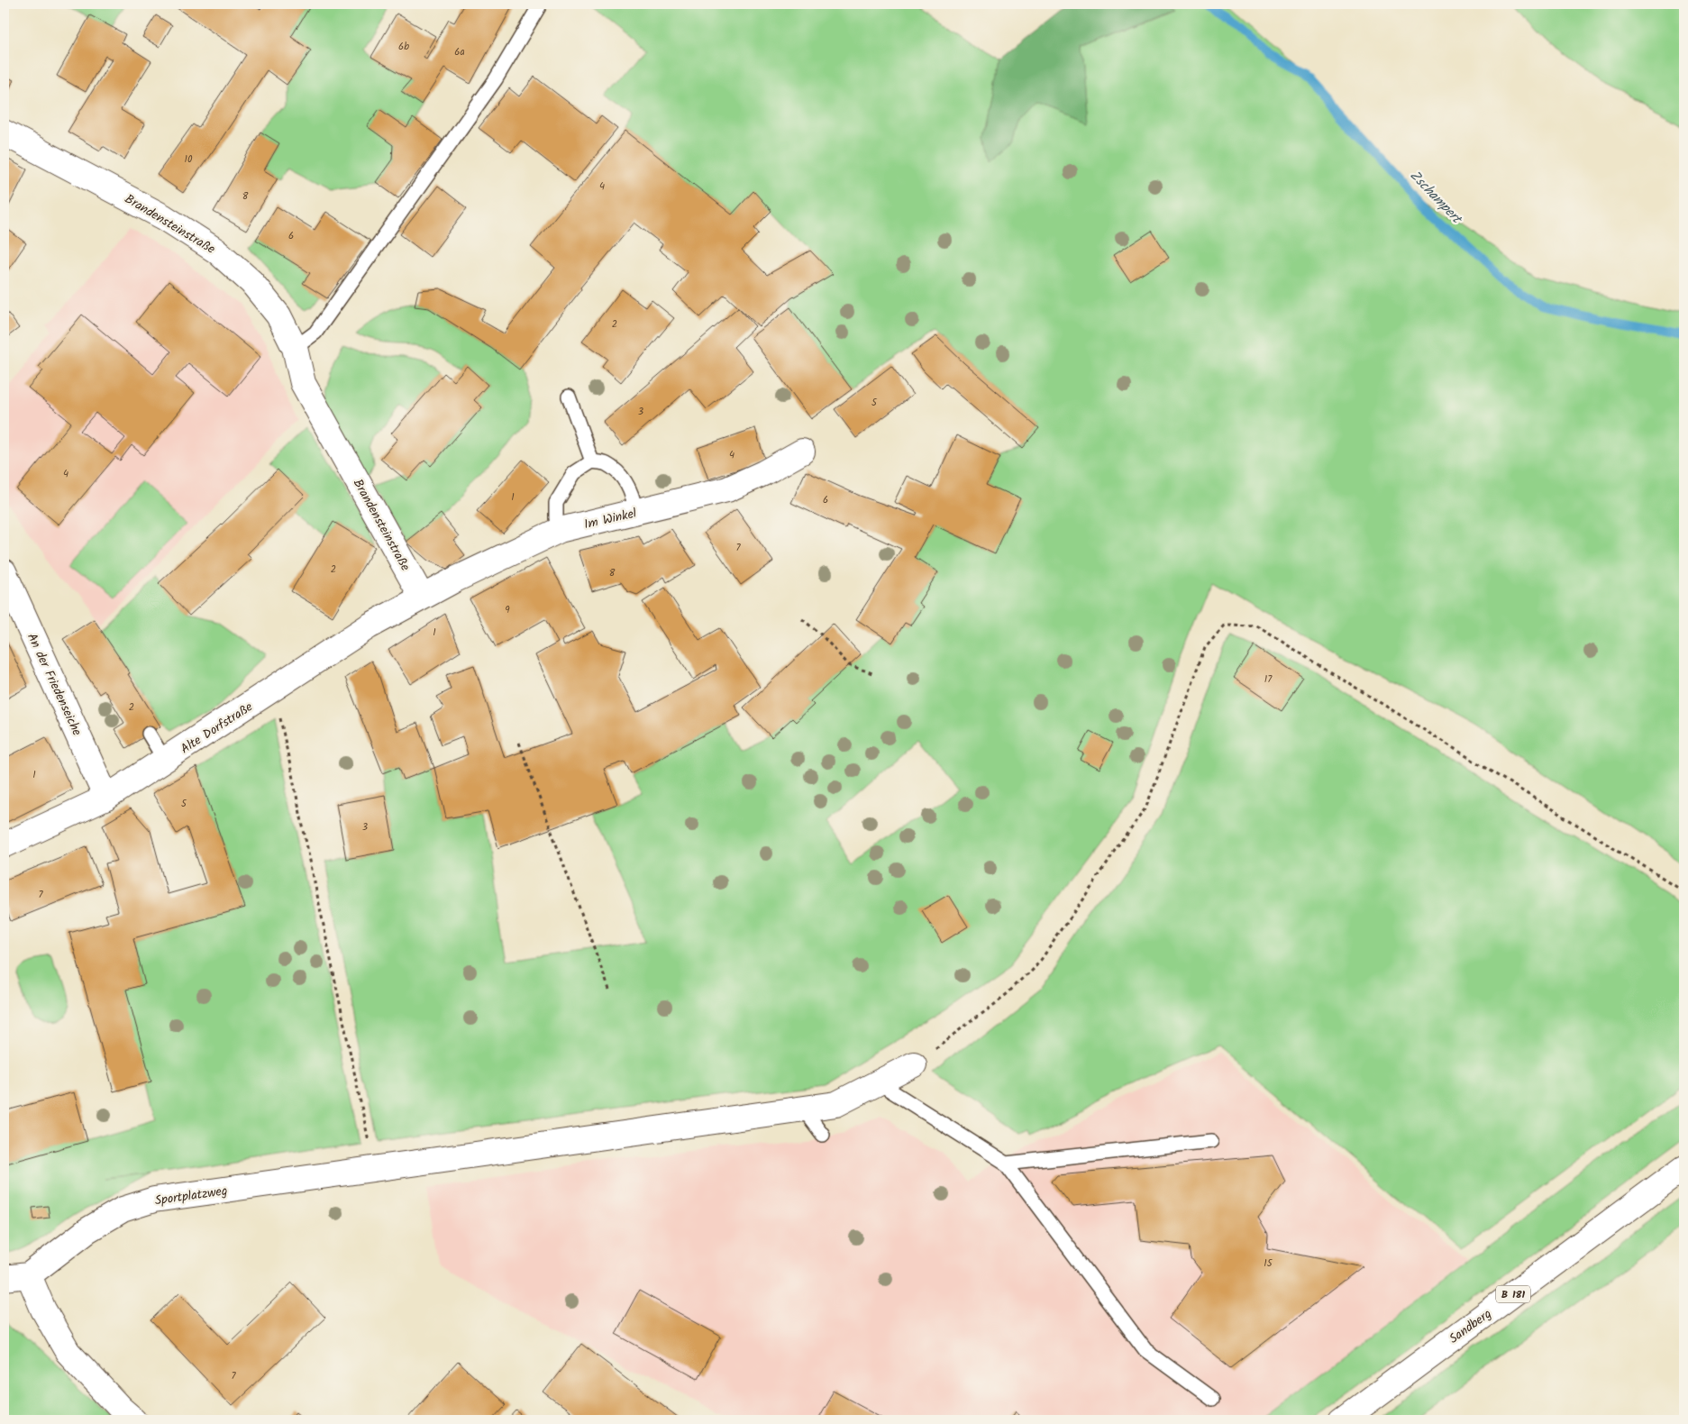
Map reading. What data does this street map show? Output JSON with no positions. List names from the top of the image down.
{
  "streets": {
    "street": [
      "Brandensteinstraße",
      "Im Winkel",
      "An der Friedenseiche",
      "Alte Dorfstraße",
      "Sportplatzweg",
      "B 181",
      "Sandberg"
    ]
  },
  "crossings": [
    ["Brandensteinstraße", "Im Winkel"],
    ["Brandensteinstraße", "Alte Dorfstraße"],
    ["Im Winkel", "Alte Dorfstraße"],
    ["An der Friedenseiche", "Alte Dorfstraße"]
  ],
  "water": ["Zschampert"],
  "house_numbers": [
    "6b",
    "6a",
    "10",
    "4",
    "8",
    "6",
    "2",
    "5",
    "3",
    "4",
    "4",
    "1",
    "6",
    "7",
    "2",
    "8",
    "9",
    "1",
    "17",
    "2",
    "1",
    "5",
    "3",
    "7",
    "15",
    "7"
  ]
}
